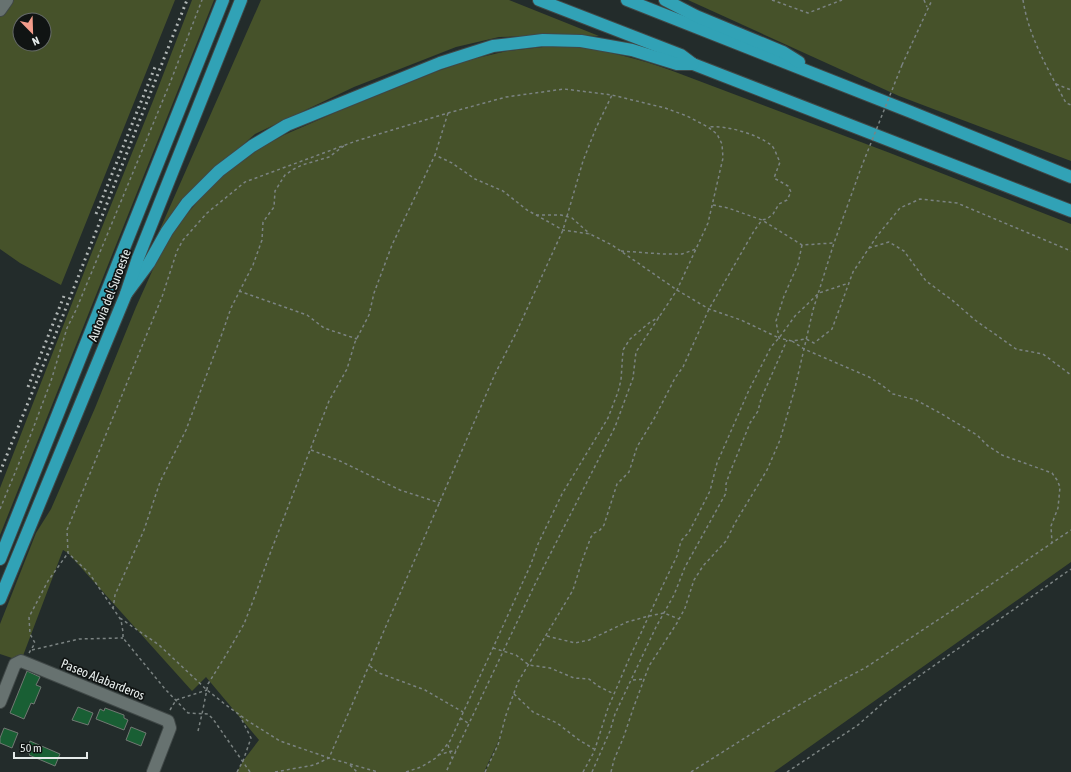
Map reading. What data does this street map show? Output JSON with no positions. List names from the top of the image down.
{
  "streets": {
    "highway": ["Autovía del Suroeste"],
    "street": ["Paseo Alabarderos"]
  },
  "scale_bar": "50 m",
  "north": "bottom right"
}
